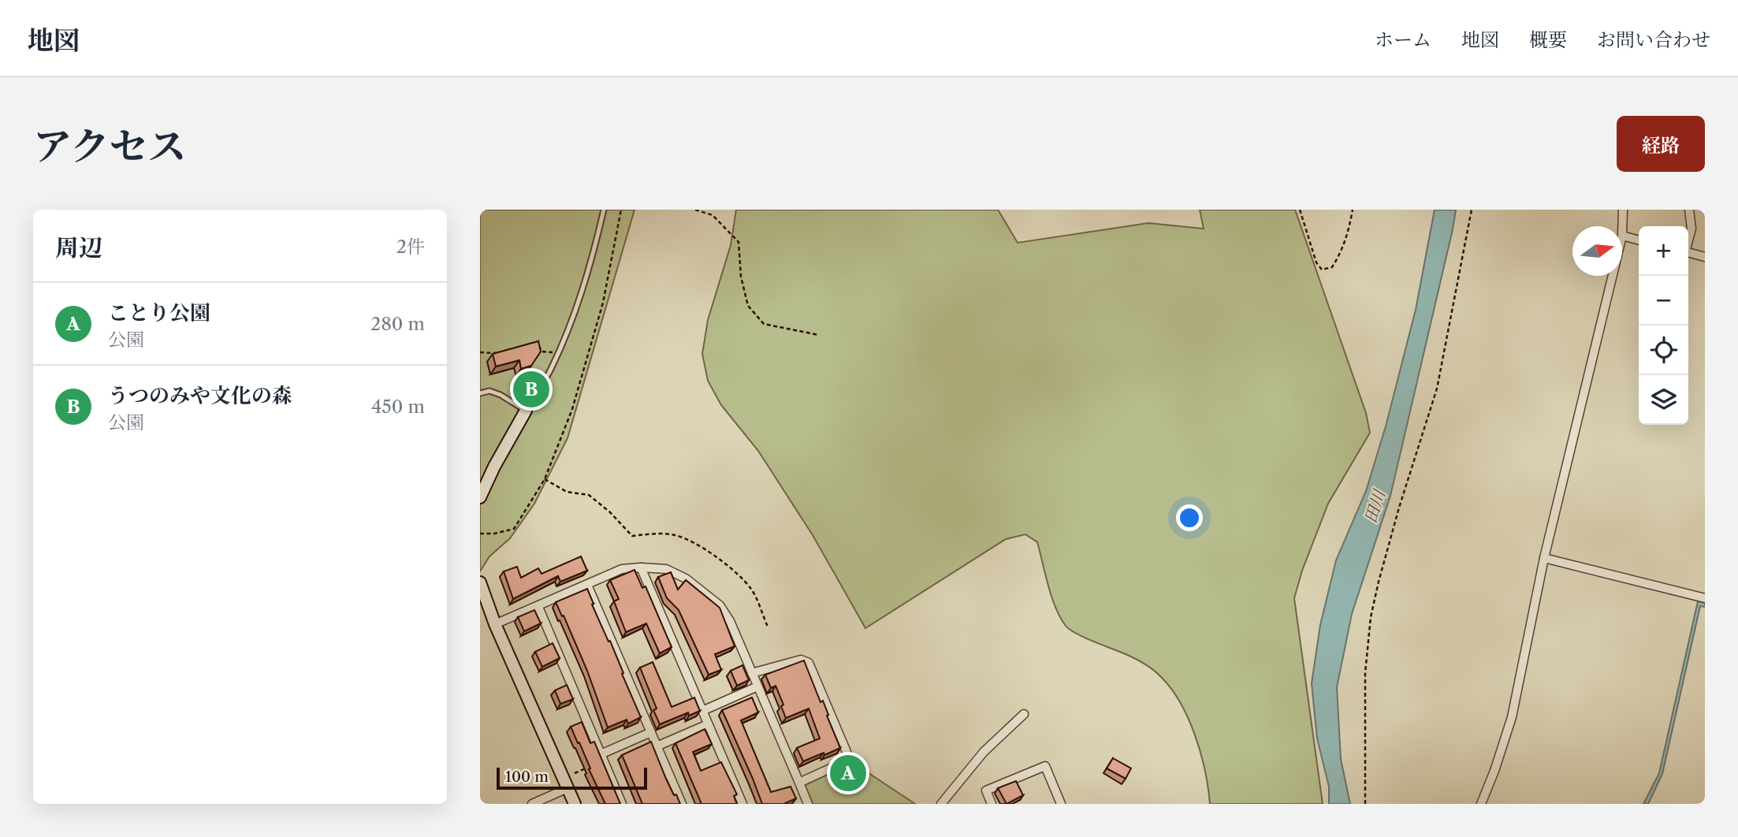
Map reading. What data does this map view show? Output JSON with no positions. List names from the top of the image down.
{
  "water": ["田川"],
  "scale_bar": "100 m",
  "north": "right",
  "page": {
    "header": "地図",
    "nav": [
      "ホーム",
      "地図",
      "概要",
      "お問い合わせ"
    ],
    "title": "アクセス",
    "buttons": "経路",
    "heading": ["周辺", "2件"],
    "map_buttons": ["+", "−"],
    "list": [
      {
        "mark": "A",
        "name": "ことり公園",
        "note": "公園",
        "value": "280 m"
      },
      {
        "mark": "B",
        "name": "うつのみや文化の森",
        "note": "公園",
        "value": "450 m"
      }
    ],
    "pins": ["B", "A"],
    "scale": "100 m"
  }
}
